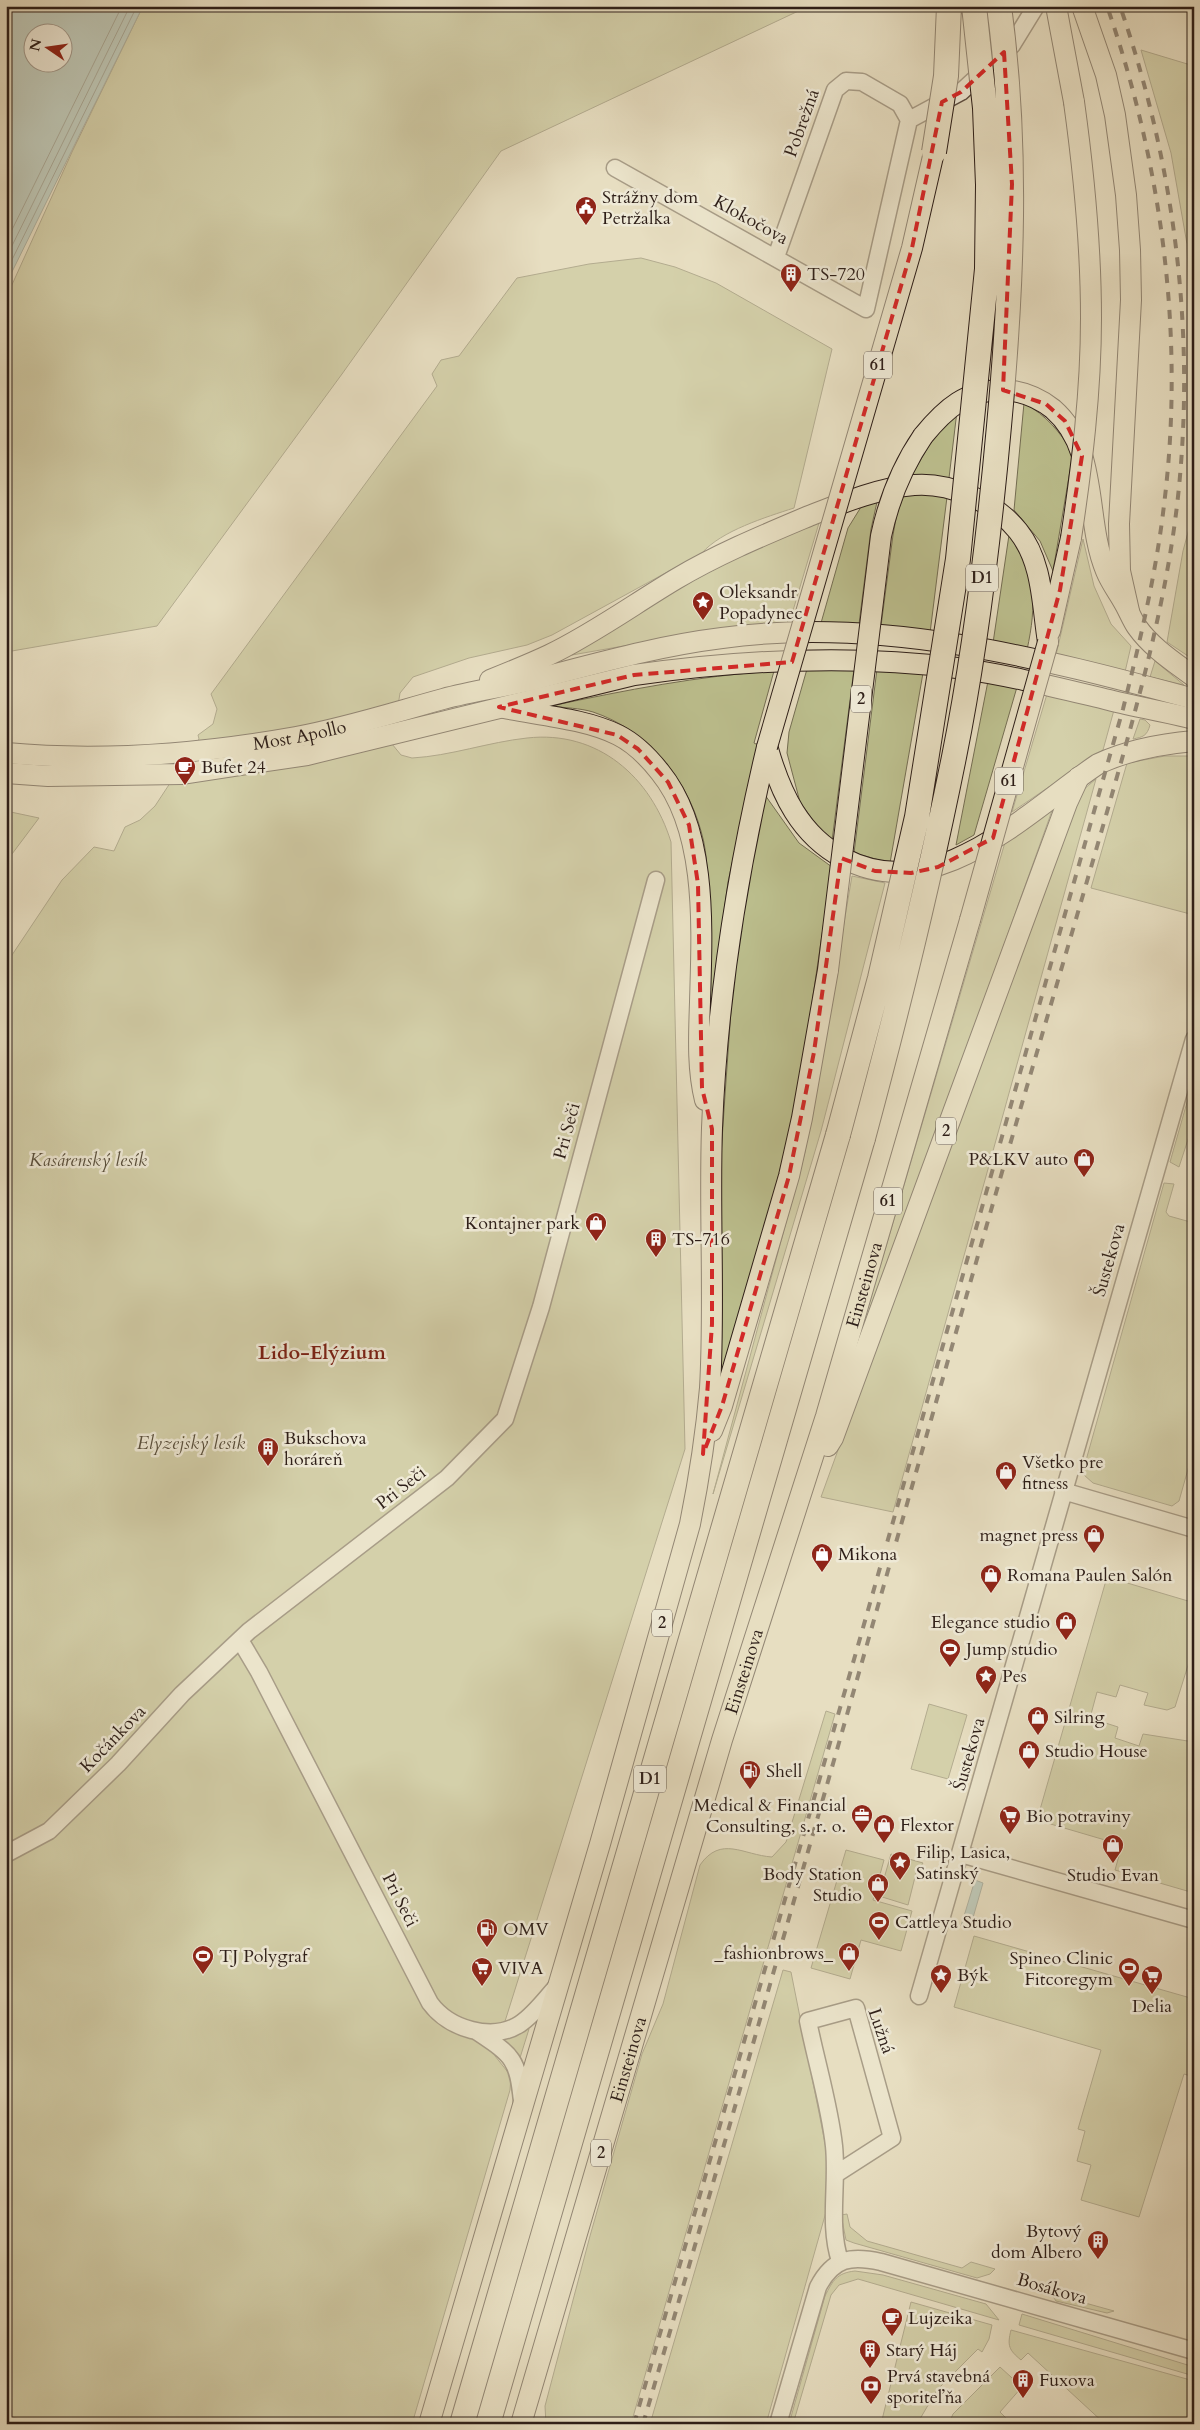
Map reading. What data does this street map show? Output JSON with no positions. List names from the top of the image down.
{
  "streets": {
    "highway": ["D1"],
    "main road": [
      "61",
      "2",
      "Most Apollo",
      "Einsteinova"
    ],
    "street": [
      "Pobrežná",
      "Klokočova",
      "Pri Seči",
      "Šustekova",
      "Kočánkova",
      "Lužná",
      "Bosákova"
    ]
  },
  "crossings": [
    ["Pobrežná", "Klokočova"],
    ["61", "2"],
    ["61", "Einsteinova"],
    ["2", "Pri Seči"],
    ["2", "Einsteinova"],
    ["Pri Seči", "Kočánkova"],
    ["Lužná", "Bosákova"]
  ],
  "districts": ["Lido-Elýzium"],
  "parks": ["Kasárenský lesík", "Elyzejský lesík"],
  "places": {
    "public building": ["Strážny dom Petržalka"],
    "building": [
      "TS-720",
      "TS-716",
      "Bukschova horáreň",
      "Bytový dom Albero",
      "Starý Háj",
      "Fuxova"
    ],
    "place": [
      "Oleksandr Popadynec",
      "Pes",
      "Filip, Lasica, Satinský",
      "Býk"
    ],
    "cafe": ["Bufet 24", "Lujzeika"],
    "shop": [
      "P&LKV auto",
      "Kontajner park",
      "Všetko pre fitness",
      "magnet press",
      "Mikona",
      "Romana Paulen Salón",
      "Elegance studio",
      "Silring",
      "Studio House",
      "Flextor",
      "Studio Evan",
      "Body Station Studio",
      "_fashionbrows_"
    ],
    "sports": [
      "Jump studio",
      "Cattleya Studio",
      "TJ Polygraf",
      "Spineo Clinic Fitcoregym"
    ],
    "fuel station": ["Shell", "OMV"],
    "office": ["Medical & Financial Consulting, s. r. o."],
    "supermarket": ["Bio potraviny", "VIVA", "Delia"],
    "bank": ["Prvá stavebná sporiteľňa"]
  },
  "north": "left"
}
